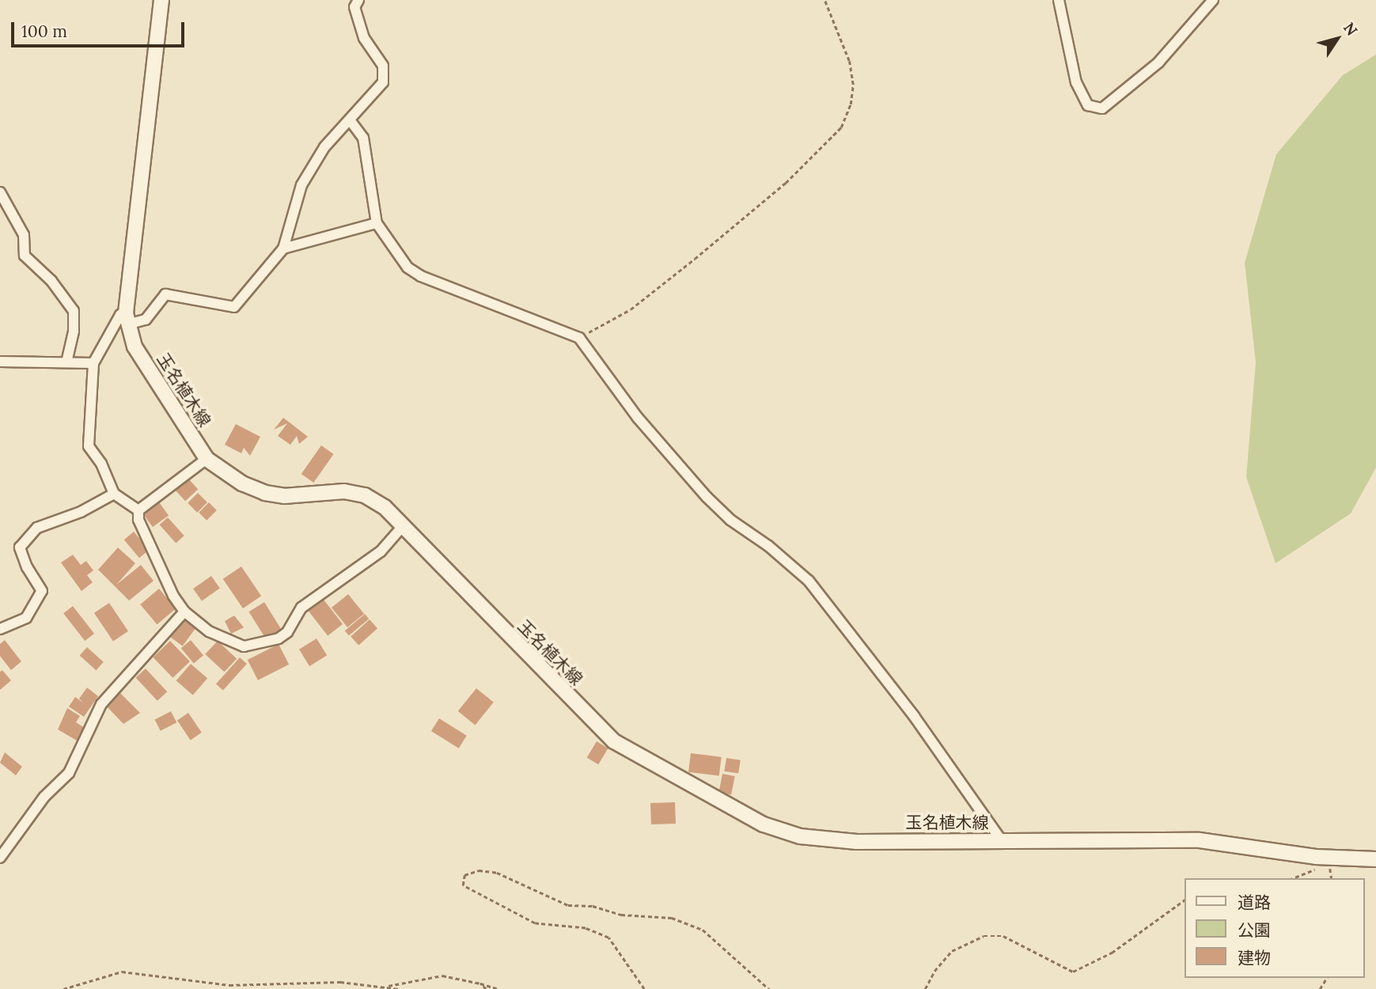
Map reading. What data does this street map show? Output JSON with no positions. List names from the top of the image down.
{
  "streets": {
    "main road": ["玉名植木線"]
  },
  "legend": ["道路", "公園", "建物"],
  "scale_bar": "100 m",
  "north": "top right"
}
